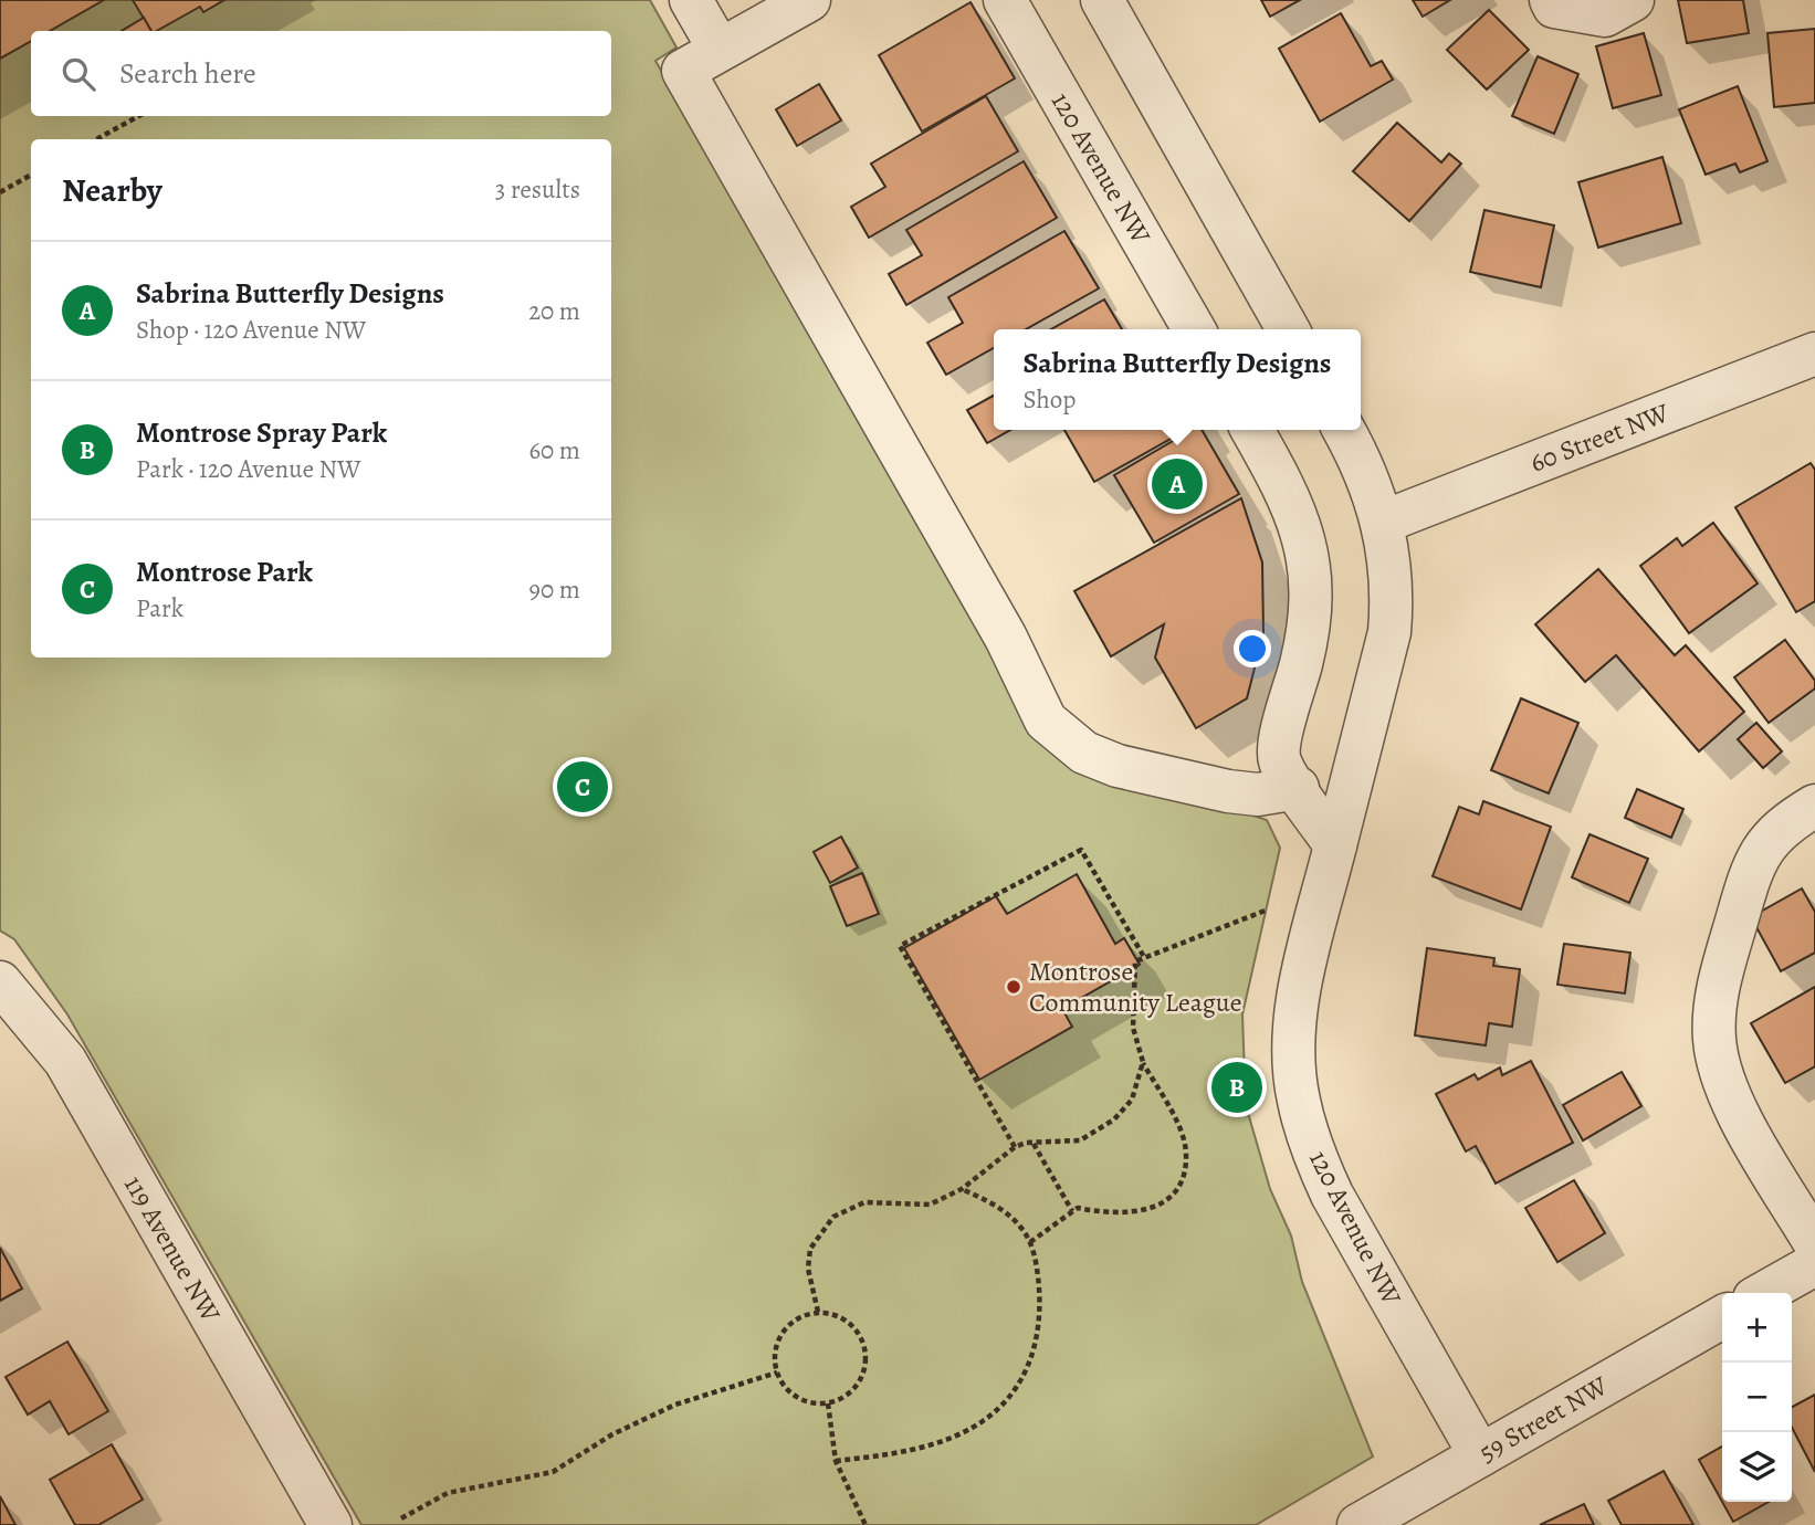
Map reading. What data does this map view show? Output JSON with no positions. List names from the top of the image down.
{
  "streets": {
    "street": [
      "120 Avenue NW",
      "60 Street NW",
      "119 Avenue NW",
      "59 Street NW"
    ]
  },
  "crossings": [
    ["120 Avenue NW", "60 Street NW"],
    ["120 Avenue NW", "59 Street NW"]
  ],
  "places": ["Montrose Community League"],
  "page": {
    "search": "Search here",
    "heading": ["Nearby", "3 results"],
    "list": [
      {
        "mark": "A",
        "name": "Sabrina Butterfly Designs",
        "note": "Shop · 120 Avenue NW",
        "value": "20 m"
      },
      {
        "mark": "B",
        "name": "Montrose Spray Park",
        "note": "Park · 120 Avenue NW",
        "value": "60 m"
      },
      {
        "mark": "C",
        "name": "Montrose Park",
        "note": "Park",
        "value": "90 m"
      }
    ],
    "popup": ["Sabrina Butterfly Designs", "Shop"],
    "pins": ["A", "C", "B"],
    "map_buttons": ["+", "−"]
  }
}
